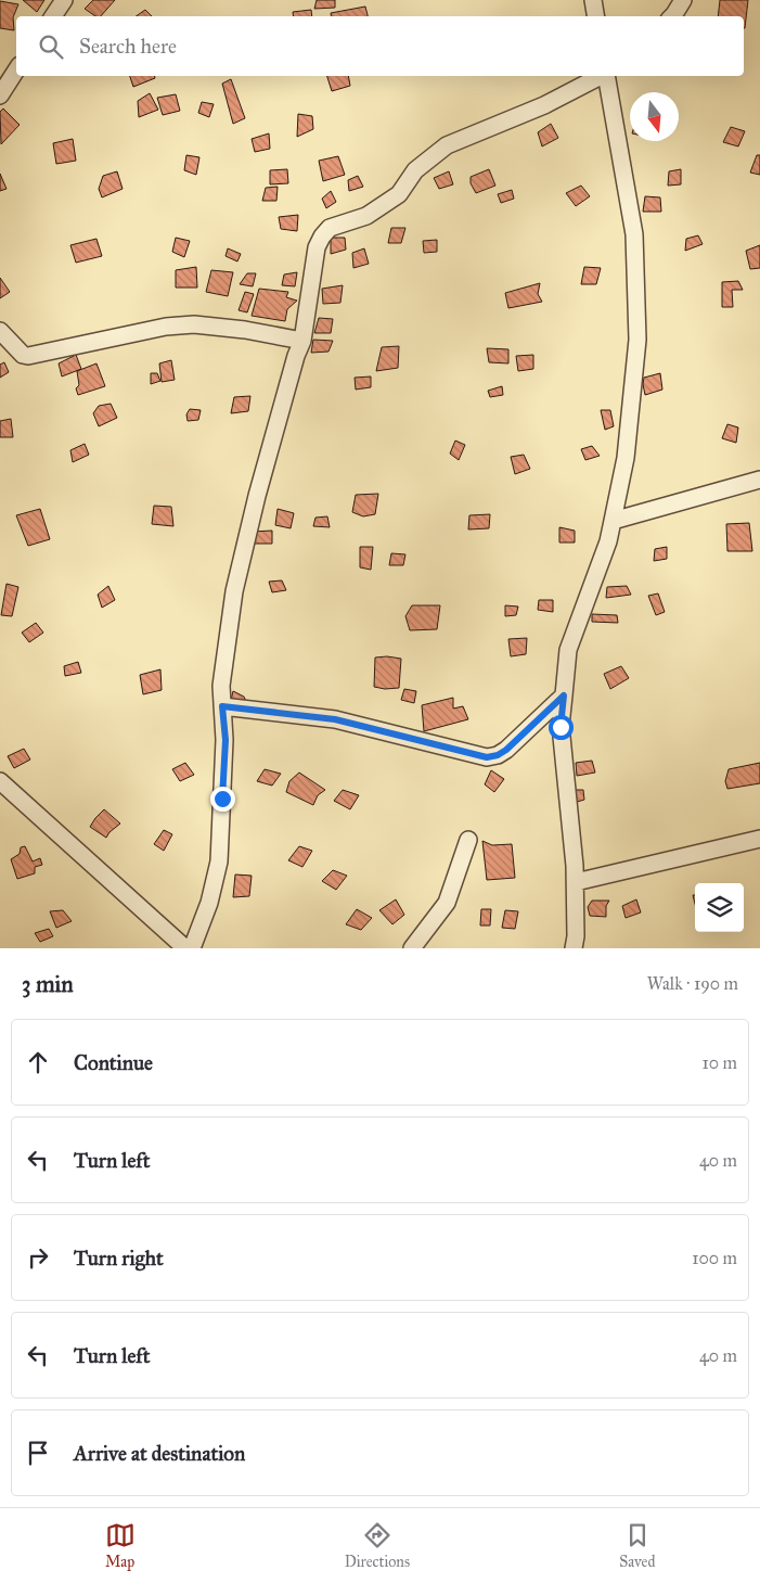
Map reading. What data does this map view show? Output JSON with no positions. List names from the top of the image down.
{
  "north": "bottom",
  "page": {
    "search": "Search here",
    "heading": ["3 min", "Walk · 190 m"],
    "list": [
      ["Continue", "10 m"],
      ["Turn left", "40 m"],
      ["Turn right", "100 m"],
      ["Turn left", "40 m"],
      "Arrive at destination"
    ],
    "nav": ["Map", "Directions", "Saved"]
  }
}
